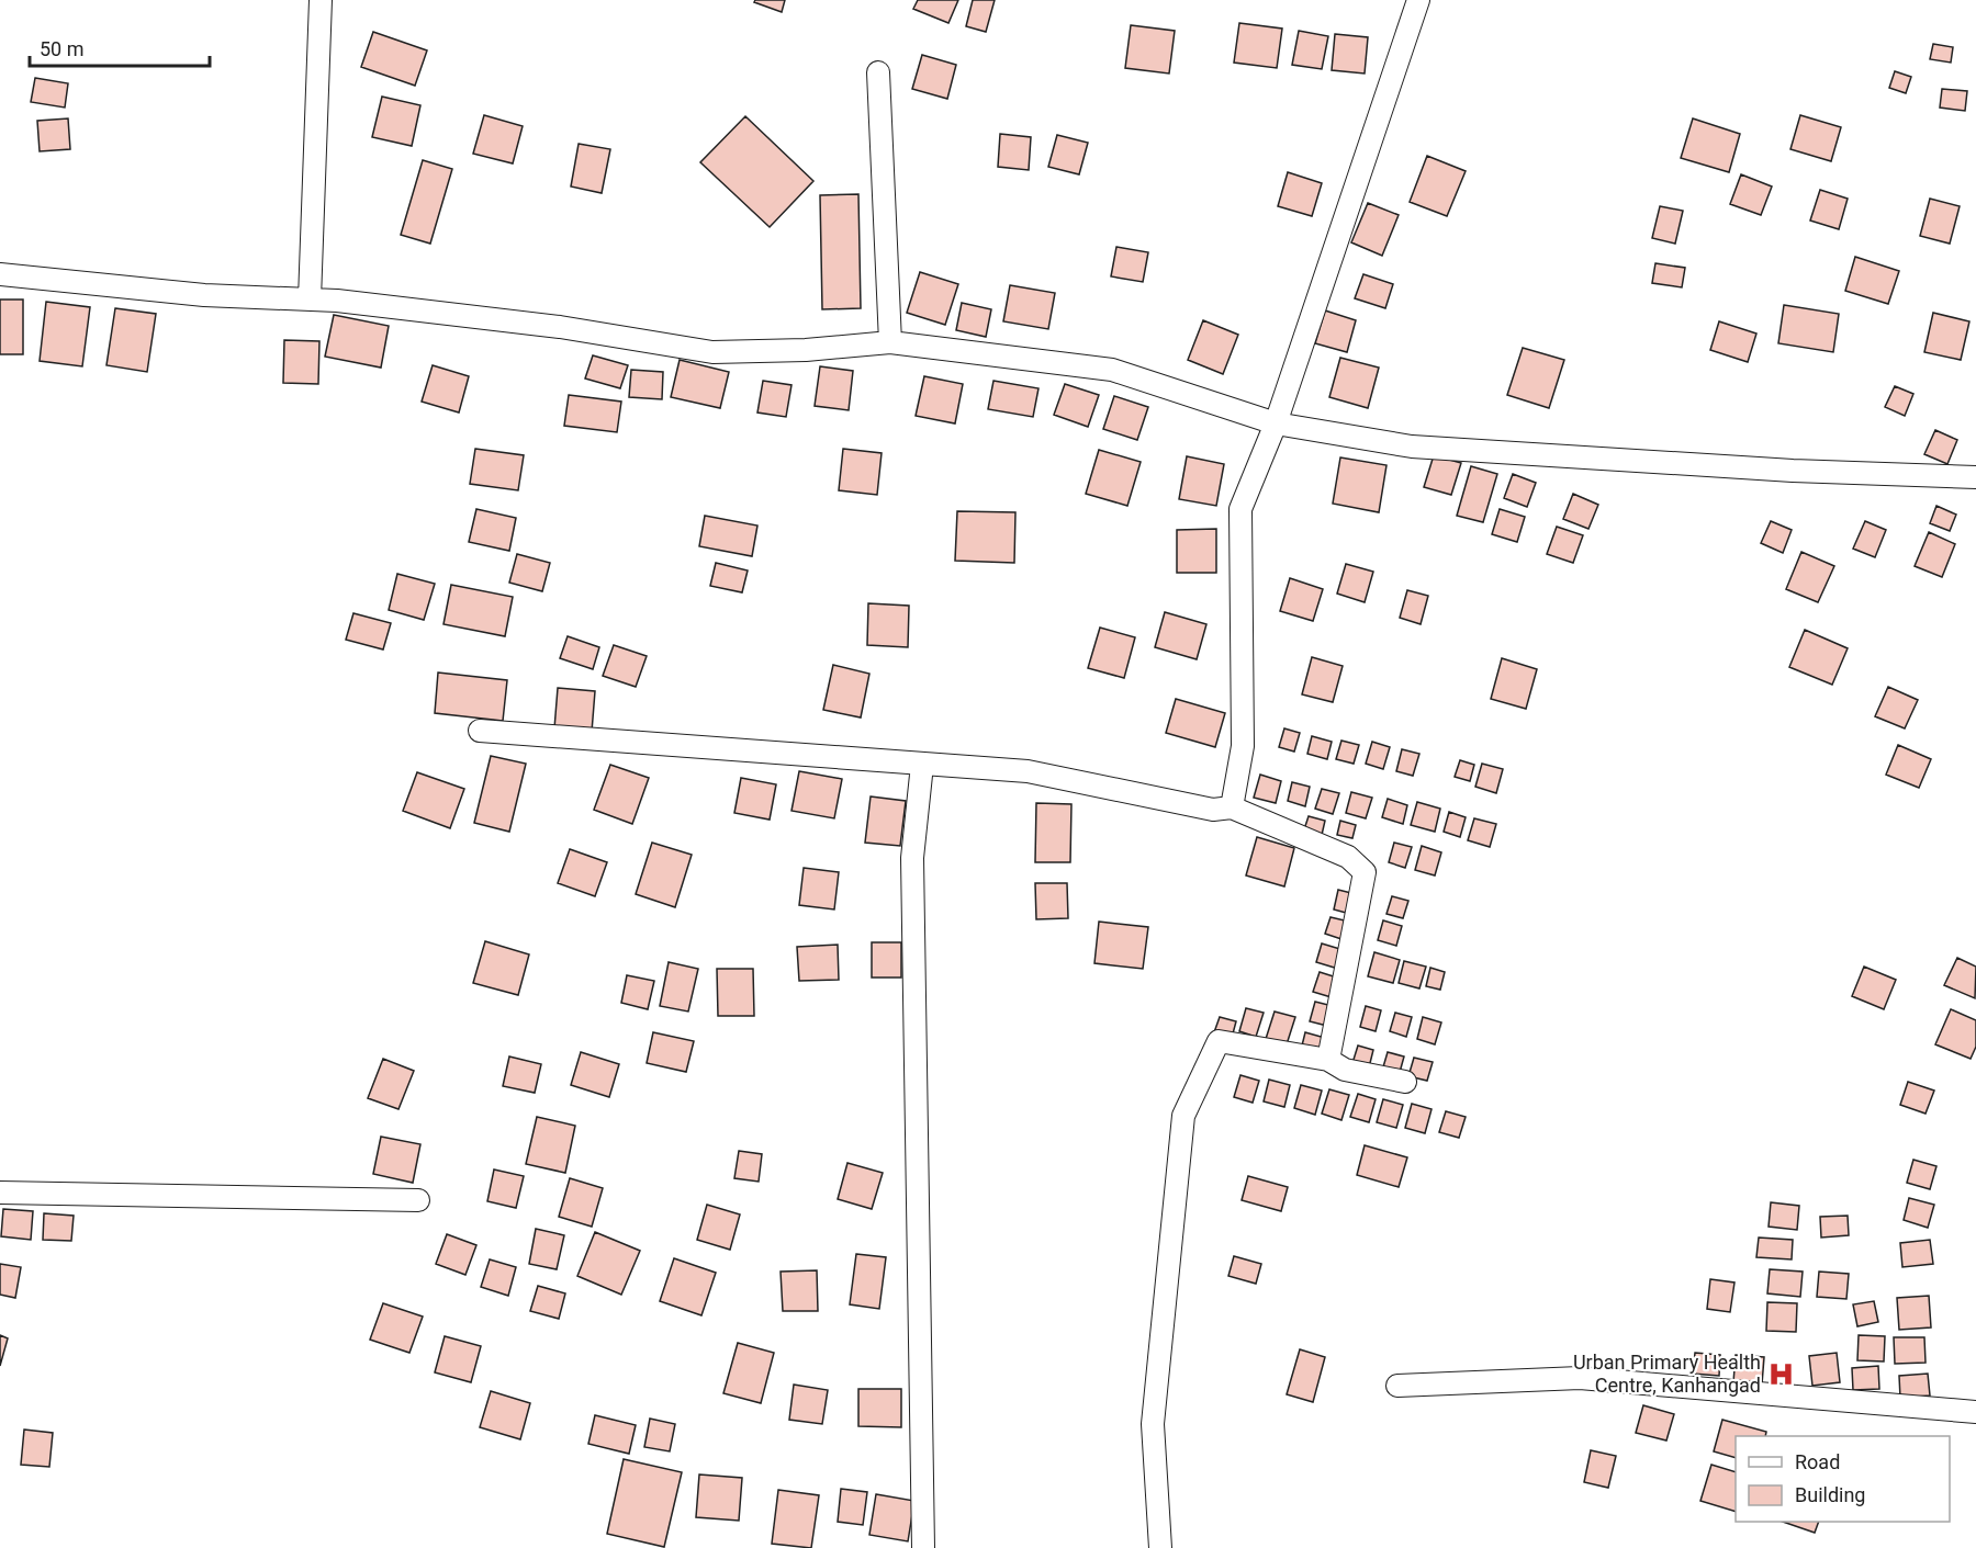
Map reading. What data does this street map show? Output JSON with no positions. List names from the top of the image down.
{
  "places": {
    "hospital": ["Urban Primary Health Centre, Kanhangad"]
  },
  "legend": ["Road", "Building"],
  "scale_bar": "50 m"
}
